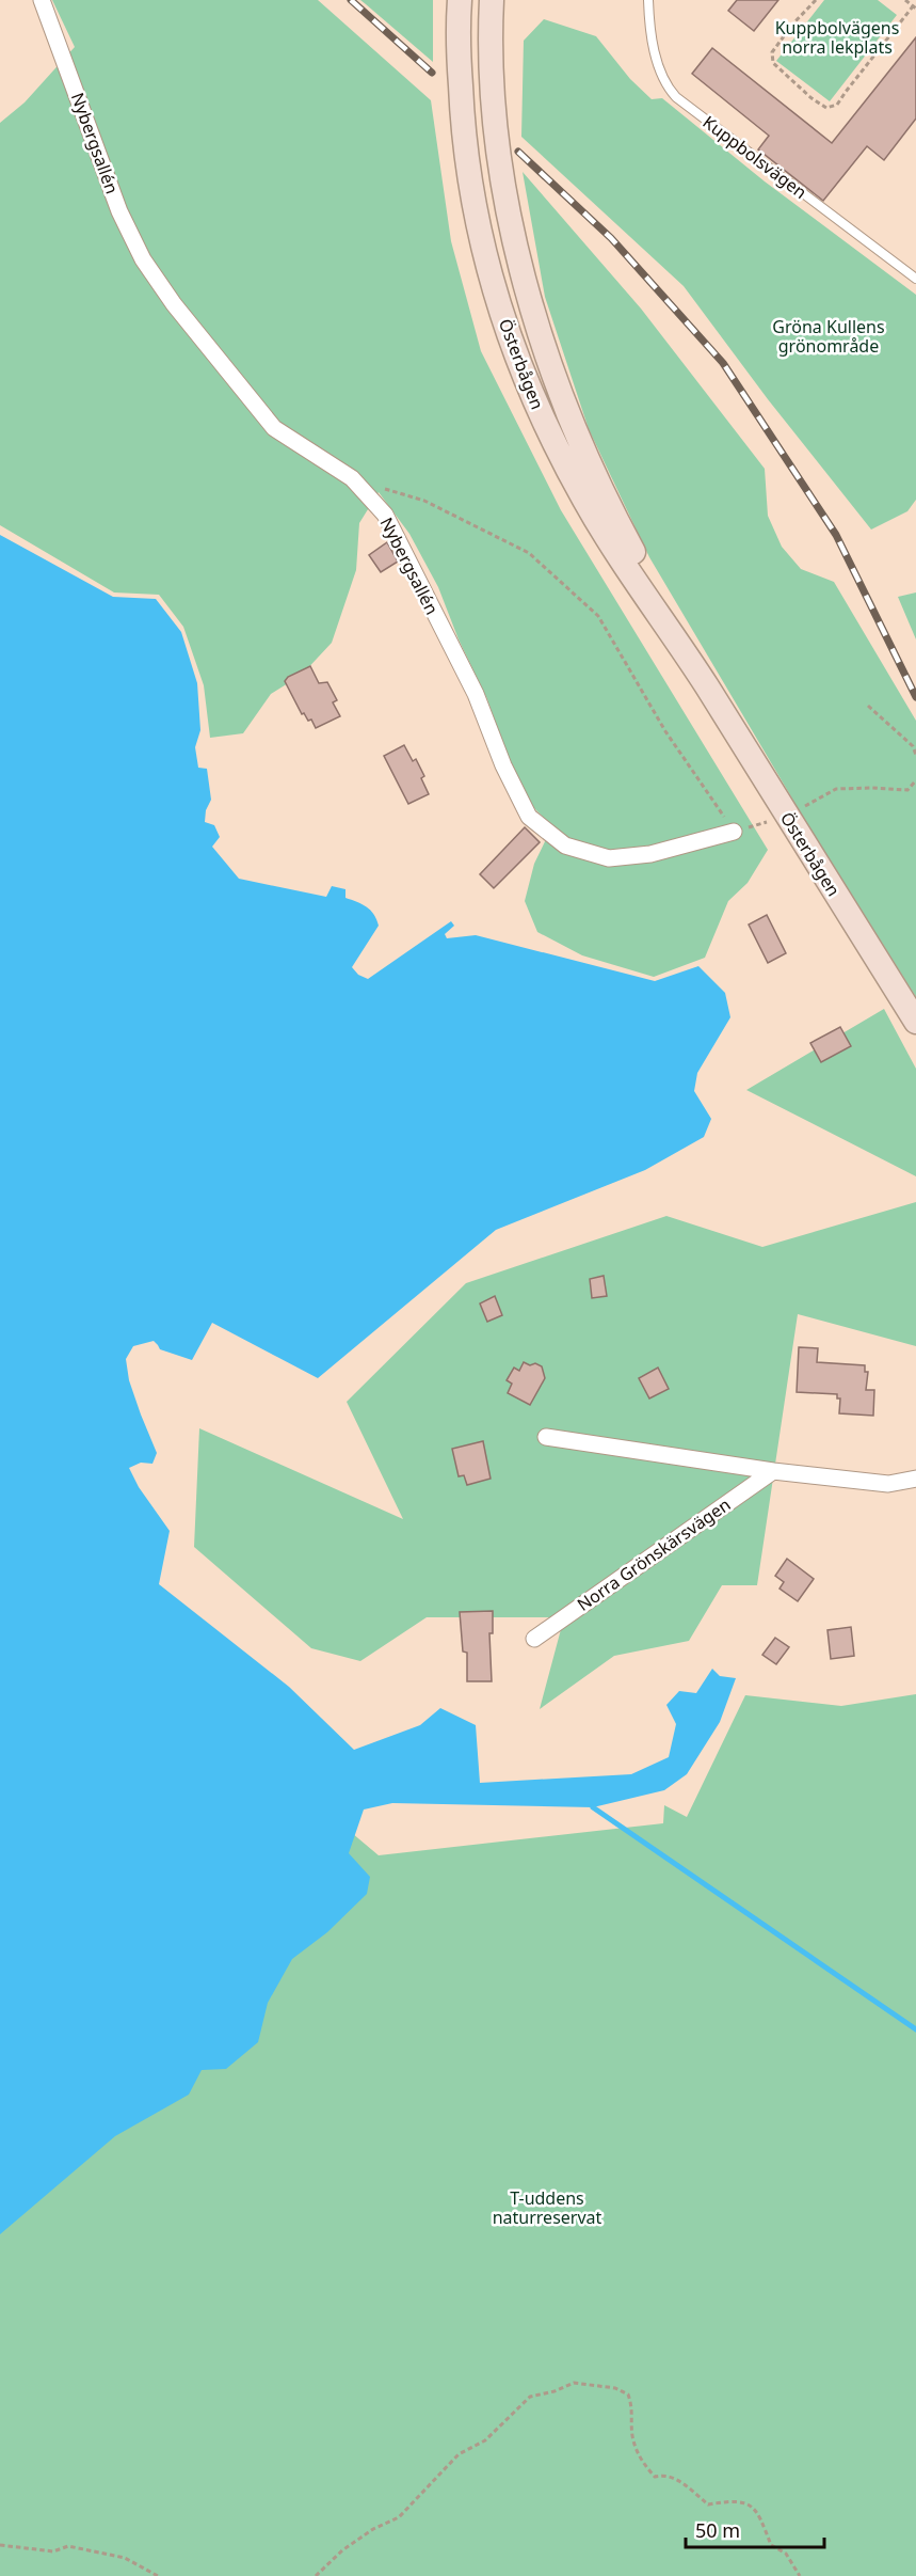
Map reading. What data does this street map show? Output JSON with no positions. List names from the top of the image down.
{
  "streets": {
    "main road": ["Österbågen"],
    "street": ["Nybergsallén", "Norra Grönskärsvägen"],
    "lane": ["Kuppbolsvägen"]
  },
  "parks": ["Kuppbolvägens norra lekplats", "Gröna Kullens grönområde", "T-uddens naturreservat"],
  "scale_bar": "50 m"
}
